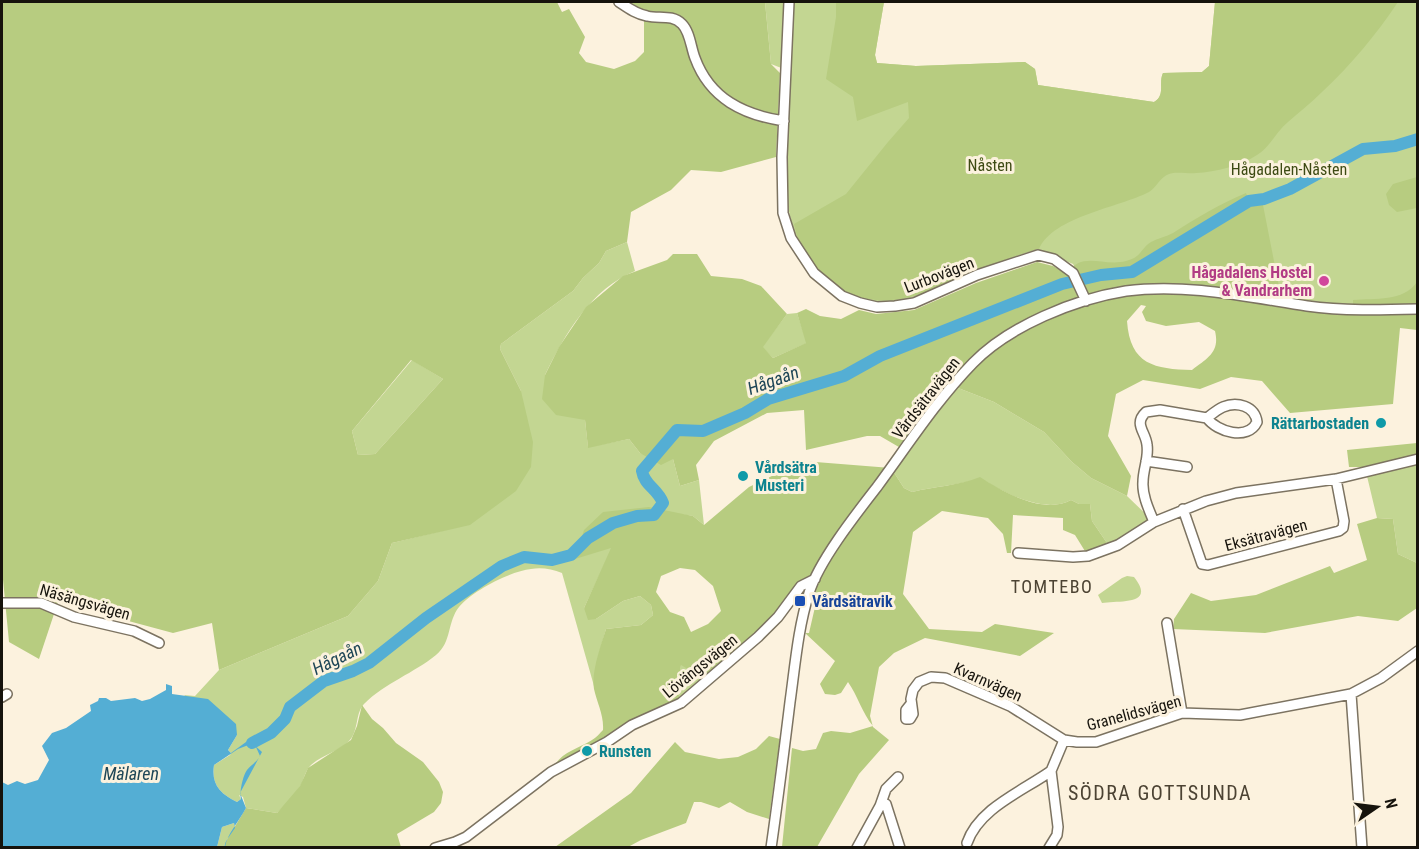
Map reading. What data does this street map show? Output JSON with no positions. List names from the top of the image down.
{
  "streets": {
    "street": [
      "Lurbovägen",
      "Vårdsätravägen",
      "Eksätravägen",
      "Näsängsvägen",
      "Lövängsvägen",
      "Kvarnvägen",
      "Granelidsvägen"
    ]
  },
  "crossings": [
    ["Lurbovägen", "Vårdsätravägen"],
    ["Vårdsätravägen", "Lövängsvägen"],
    ["Kvarnvägen", "Granelidsvägen"]
  ],
  "districts": ["TOMTEBO", "SÖDRA GOTTSUNDA"],
  "water": ["Hågaån", "Mälaren"],
  "parks": ["Nåsten", "Hågadalen-Nåsten"],
  "places": {
    "other": [
      "Hågadalens Hostel & Vandrarhem",
      "Rättarbostaden",
      "Vårdsätra Musteri",
      "Runsten"
    ],
    "transit": ["Vårdsätravik"]
  },
  "north": "right"
}
